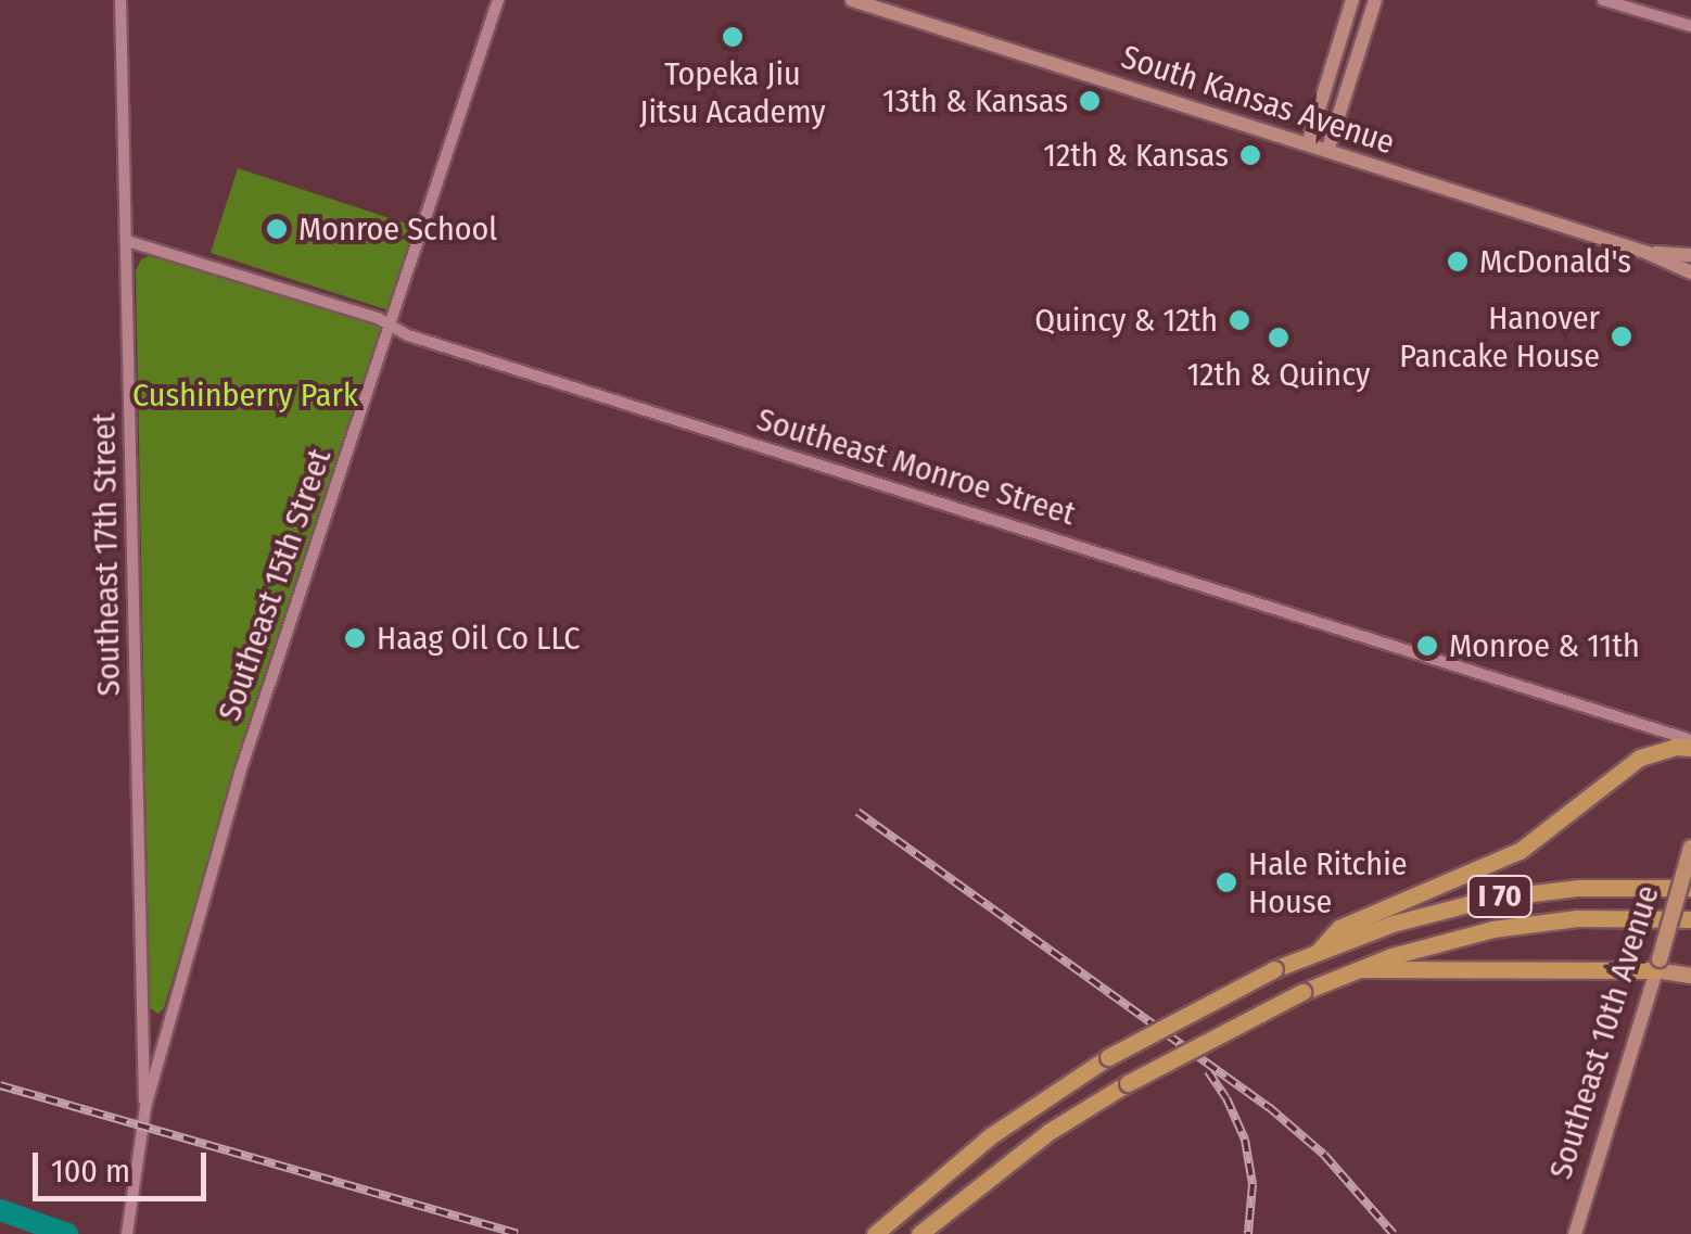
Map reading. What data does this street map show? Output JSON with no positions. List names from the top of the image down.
{
  "streets": {
    "highway": ["I 70"],
    "main road": ["South Kansas Avenue", "Southeast 10th Avenue"],
    "street": ["Southeast Monroe Street", "Southeast 17th Street", "Southeast 15th Street"]
  },
  "crossings": [
    ["Southeast Monroe Street", "Southeast 17th Street"],
    ["Southeast Monroe Street", "Southeast 15th Street"],
    ["Southeast 17th Street", "Southeast 15th Street"]
  ],
  "parks": ["Cushinberry Park"],
  "places": [
    "Topeka Jiu Jitsu Academy",
    "13th & Kansas",
    "12th & Kansas",
    "Monroe School",
    "McDonald's",
    "Quincy & 12th",
    "Hanover Pancake House",
    "12th & Quincy",
    "Haag Oil Co LLC",
    "Monroe & 11th",
    "Hale Ritchie House"
  ],
  "scale_bar": "100 m"
}
